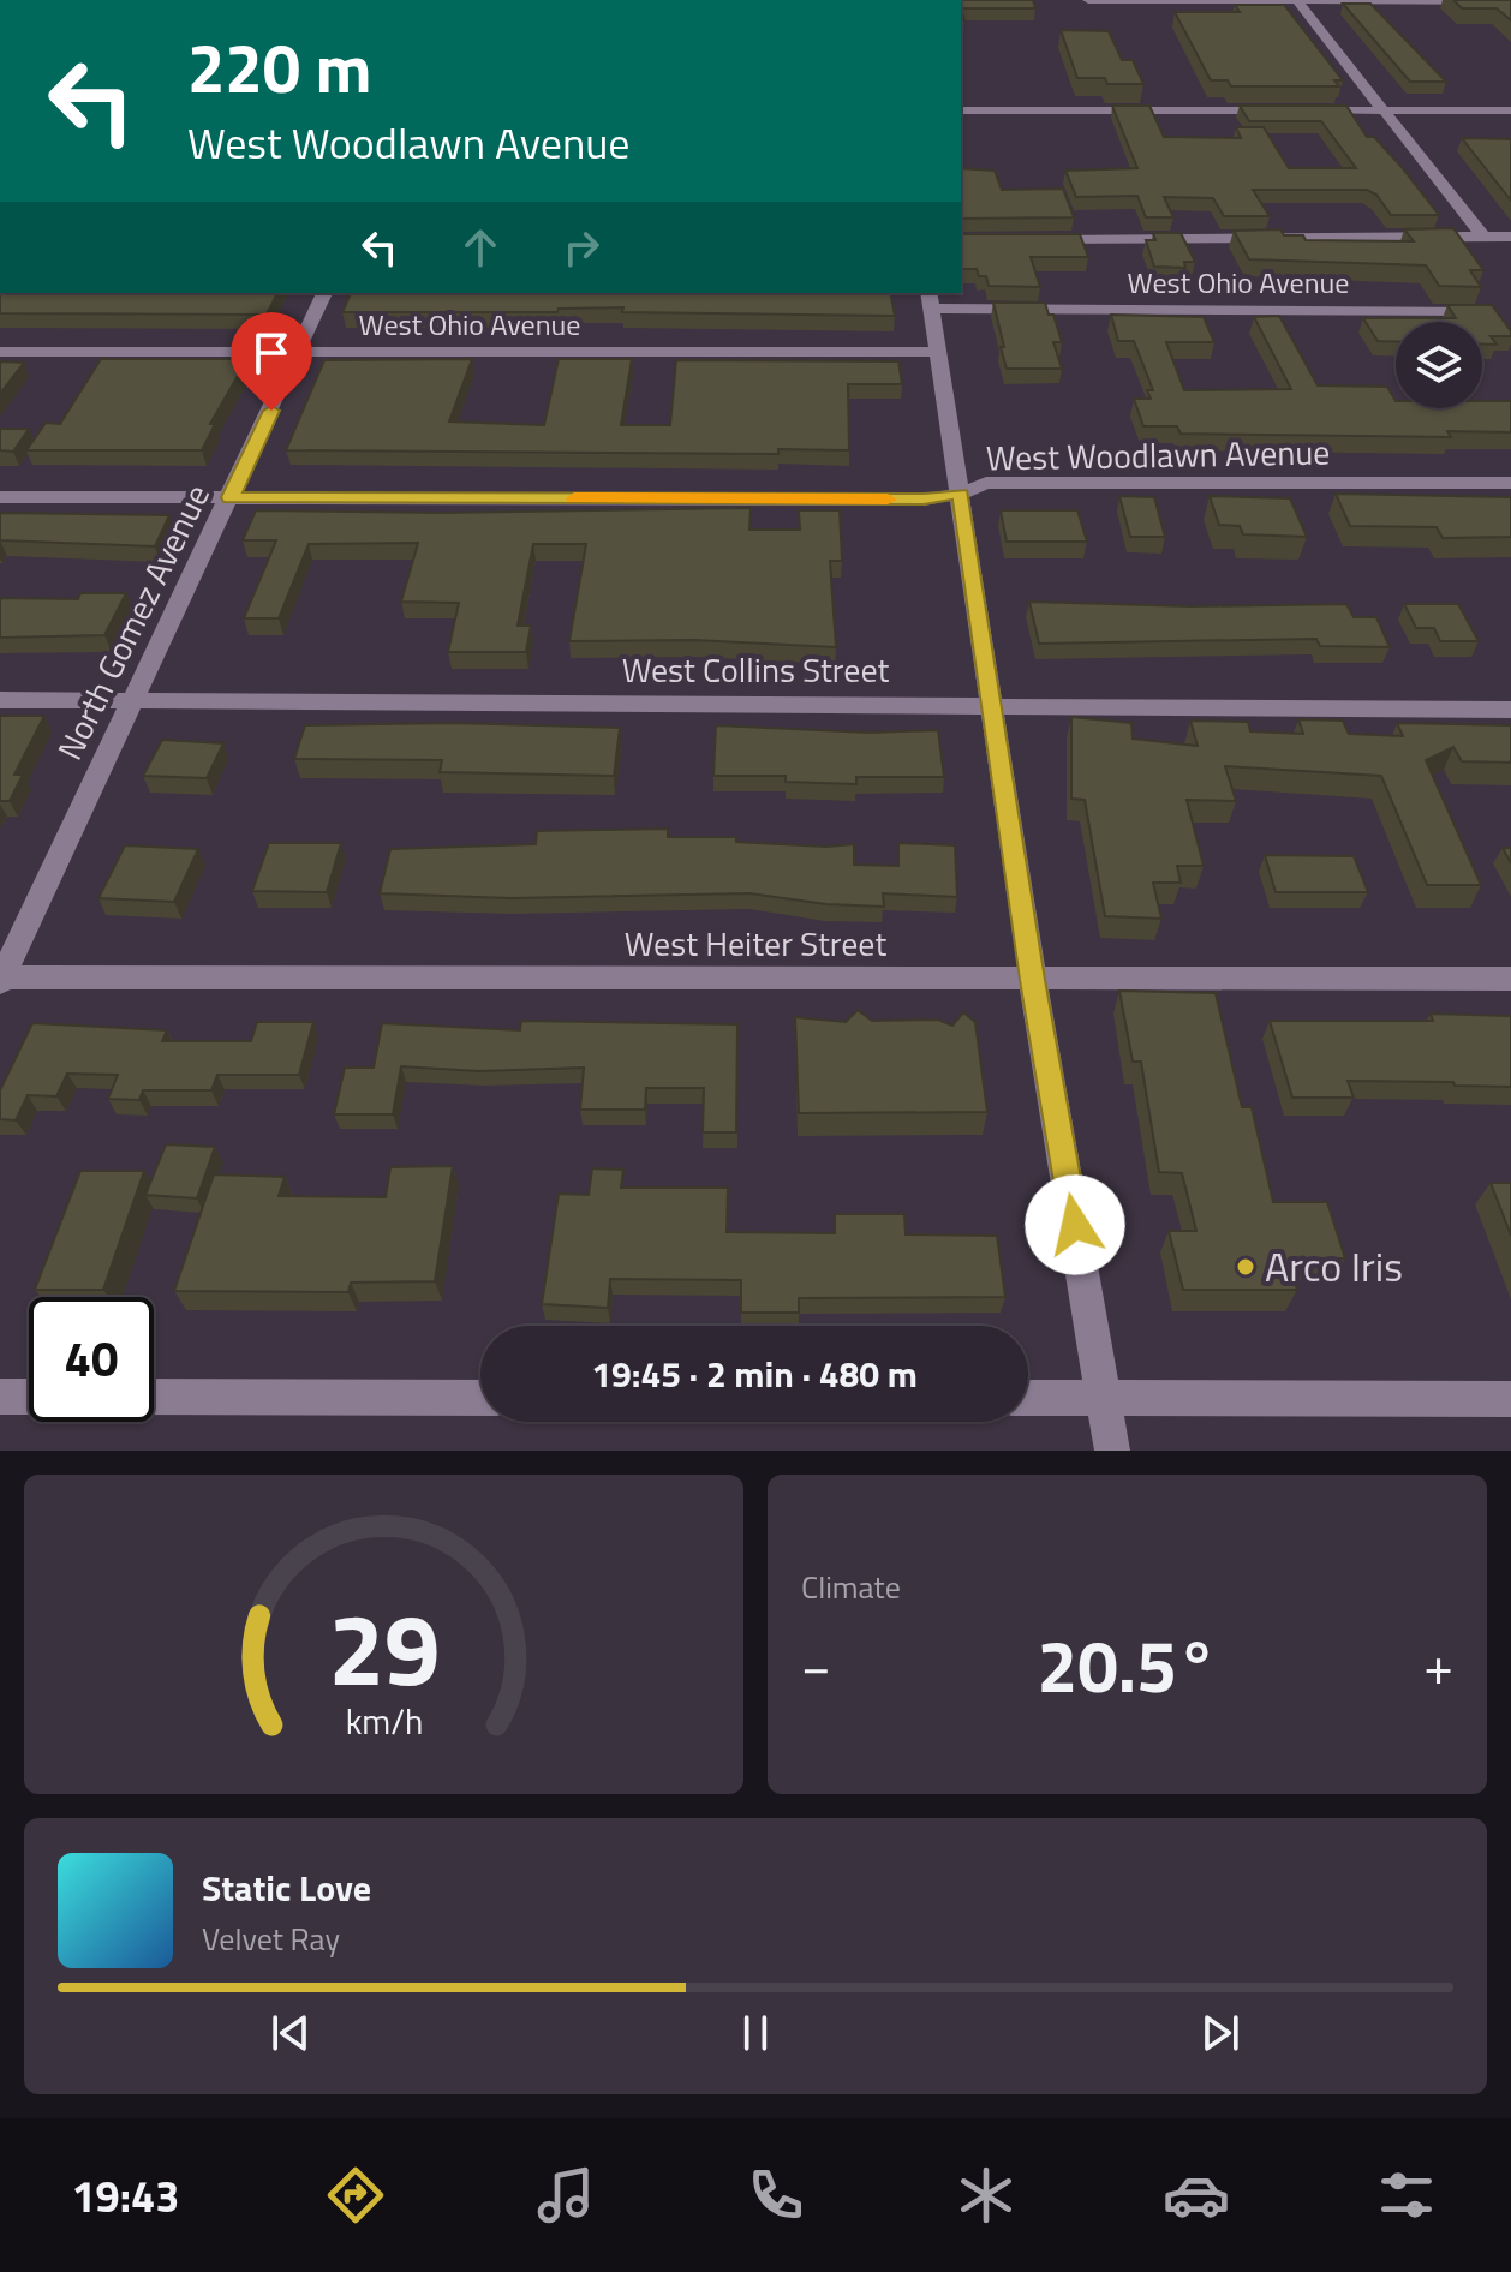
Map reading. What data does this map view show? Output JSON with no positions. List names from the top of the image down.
{
  "streets": {
    "street": [
      "West Ohio Avenue",
      "West Woodlawn Avenue",
      "North Gomez Avenue",
      "West Collins Street",
      "West Heiter Street"
    ]
  },
  "crossings": [
    ["West Ohio Avenue", "North Gomez Avenue"],
    ["West Woodlawn Avenue", "North Gomez Avenue"],
    ["North Gomez Avenue", "West Collins Street"],
    ["North Gomez Avenue", "West Heiter Street"]
  ],
  "places": ["Arco Iris"],
  "page": {
    "turn": ["220 m", "West Woodlawn Avenue"],
    "limit": "40",
    "trip": "19:45 · 2 min · 480 m",
    "tile": "Climate",
    "heat": ["−", "20.5°", "+"],
    "song": ["Static Love", "Velvet Ray"],
    "tabs": "19:43",
    "gauge": ["29", "km/h"]
  }
}
